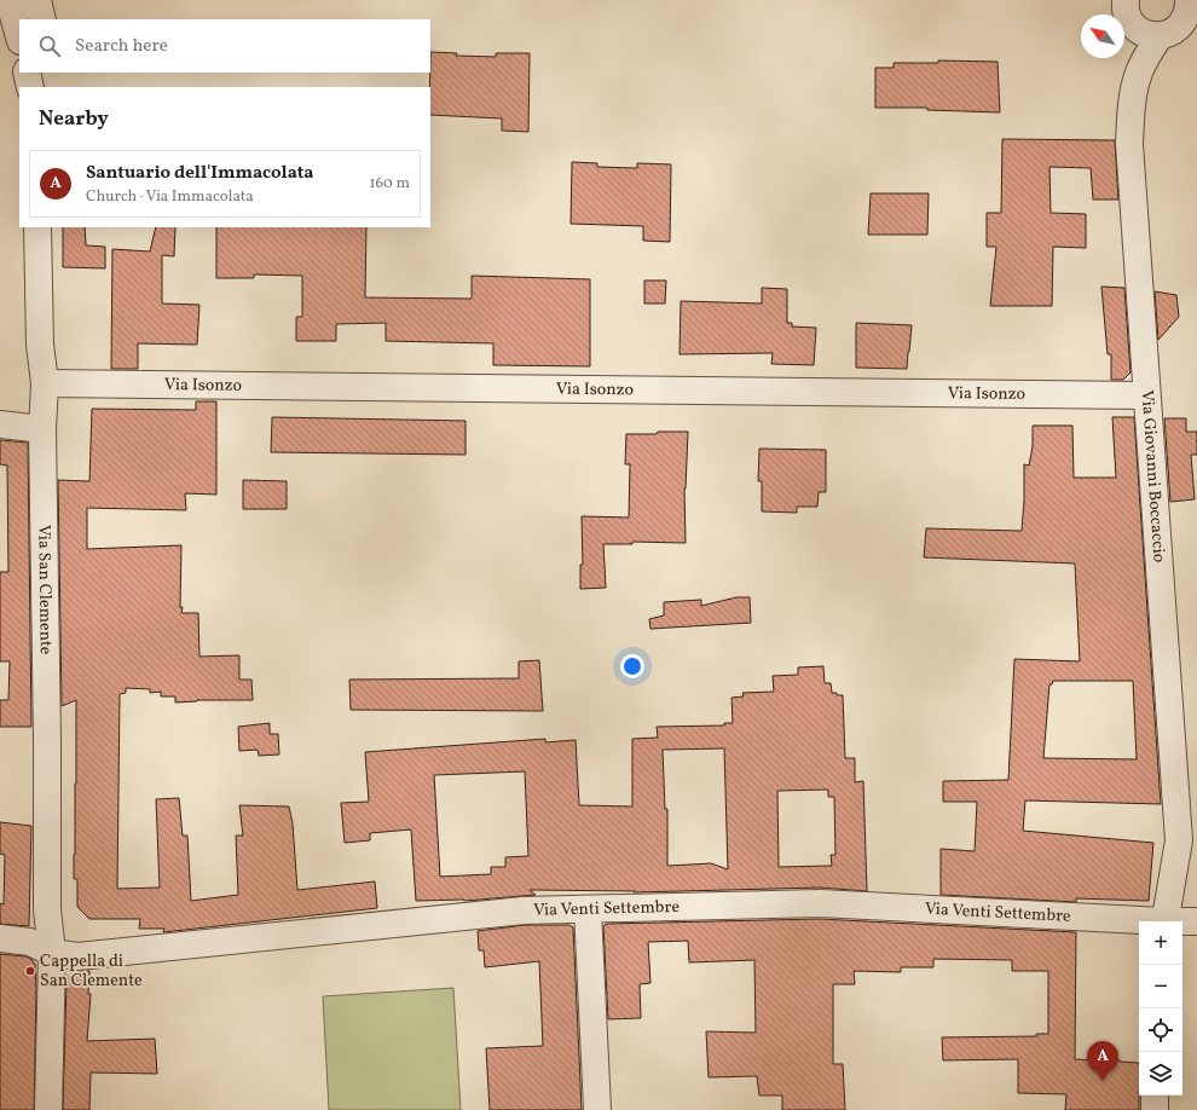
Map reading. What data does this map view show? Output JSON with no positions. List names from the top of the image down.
{
  "streets": {
    "street": [
      "Via Isonzo",
      "Via Giovanni Boccaccio",
      "Via San Clemente",
      "Via Venti Settembre"
    ]
  },
  "crossings": [
    ["Via Isonzo", "Via Giovanni Boccaccio"],
    ["Via Isonzo", "Via San Clemente"],
    ["Via San Clemente", "Via Venti Settembre"]
  ],
  "places": ["Cappella di San Clemente"],
  "north": "top left",
  "page": {
    "search": "Search here",
    "heading": "Nearby",
    "list": [
      {
        "mark": "A",
        "name": "Santuario dell'Immacolata",
        "note": "Church · Via Immacolata",
        "value": "160 m"
      }
    ],
    "map_buttons": ["+", "−"],
    "pins": "A"
  }
}
